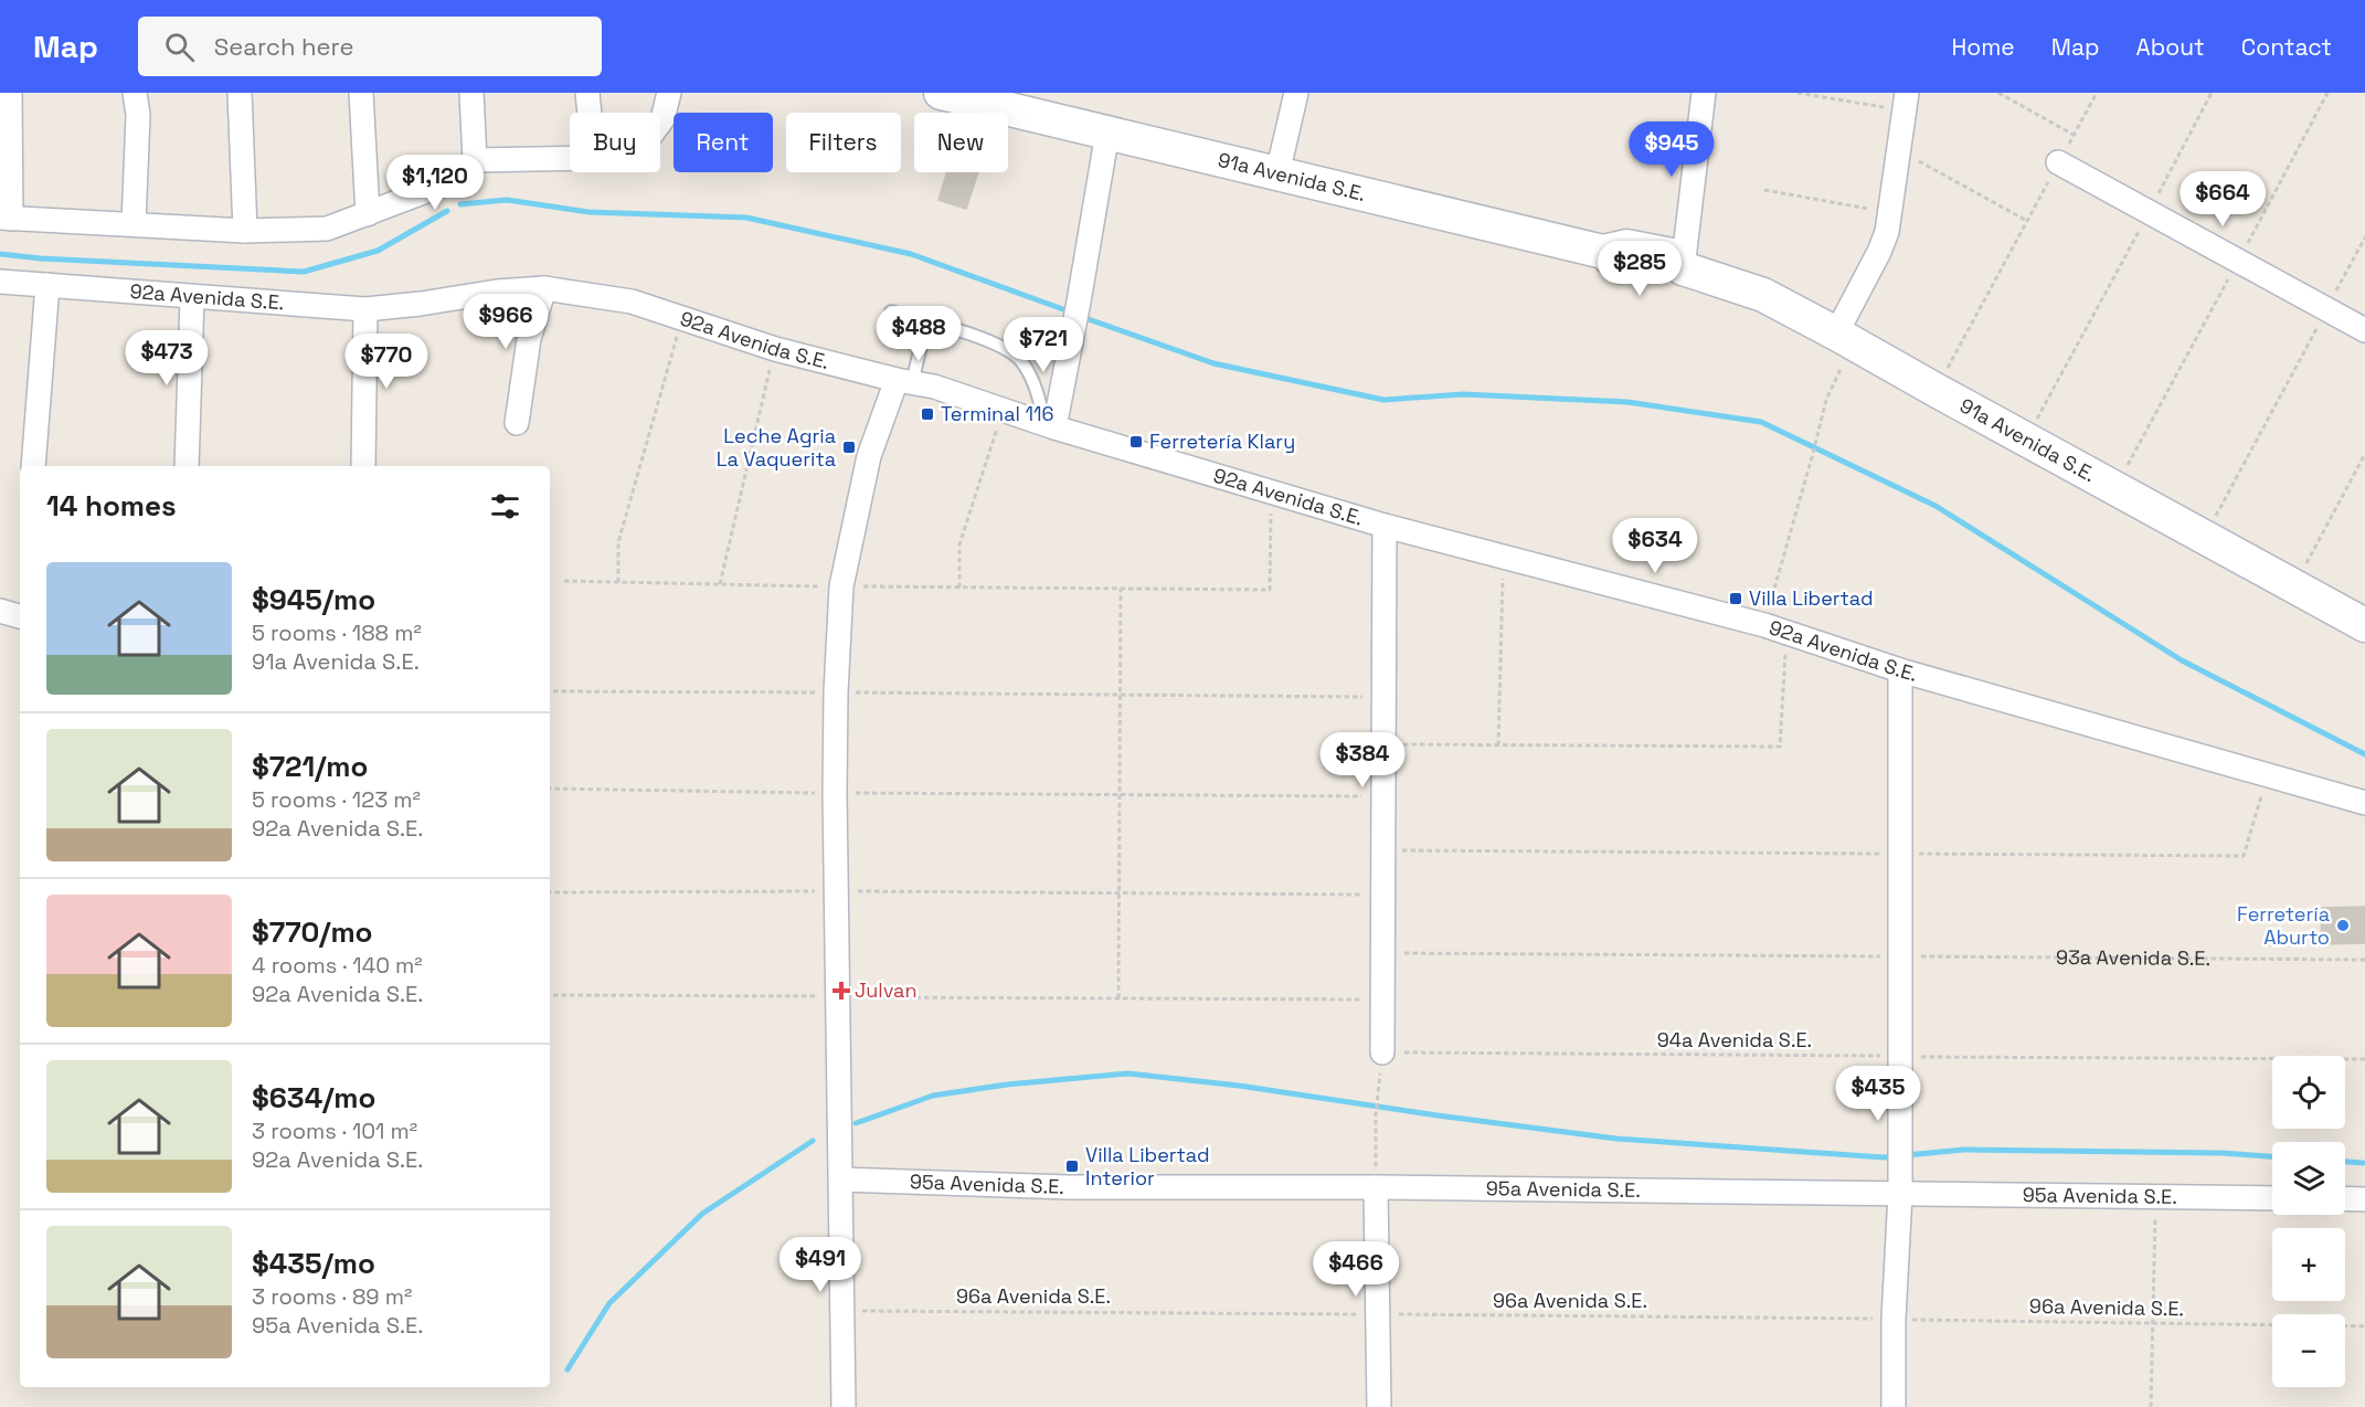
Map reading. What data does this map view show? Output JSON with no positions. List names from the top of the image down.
{
  "streets": {
    "street": ["91a Avenida S.E.", "92a Avenida S.E.", "95a Avenida S.E."],
    "path": ["93a Avenida S.E.", "94a Avenida S.E.", "96a Avenida S.E."]
  },
  "places": {
    "transit": [
      "Terminal 116",
      "Ferretería Klary",
      "Leche Agria La Vaquerita",
      "Villa Libertad",
      "Villa Libertad Interior"
    ],
    "other": ["Ferretería Aburto"],
    "health": ["Julvan"]
  },
  "page": {
    "header": "Map",
    "search": "Search here",
    "nav": [
      "Home",
      "Map",
      "About",
      "Contact"
    ],
    "chip": [
      "Buy",
      "Rent",
      "Filters",
      "New"
    ],
    "price": [
      "$945",
      "$1,120",
      "$664",
      "$285",
      "$966",
      "$488",
      "$721",
      "$473",
      "$770",
      "$634",
      "$384",
      "$435",
      "$491",
      "$466"
    ],
    "heading": "14 homes",
    "list": [
      {
        "name": "$945/mo",
        "note": "5 rooms · 188 m² · 91a Avenida S.E."
      },
      {
        "name": "$721/mo",
        "note": "5 rooms · 123 m² · 92a Avenida S.E."
      },
      {
        "name": "$770/mo",
        "note": "4 rooms · 140 m² · 92a Avenida S.E."
      },
      {
        "name": "$634/mo",
        "note": "3 rooms · 101 m² · 92a Avenida S.E."
      },
      {
        "name": "$435/mo",
        "note": "3 rooms · 89 m² · 95a Avenida S.E."
      }
    ],
    "map_buttons": ["+", "−"]
  }
}
